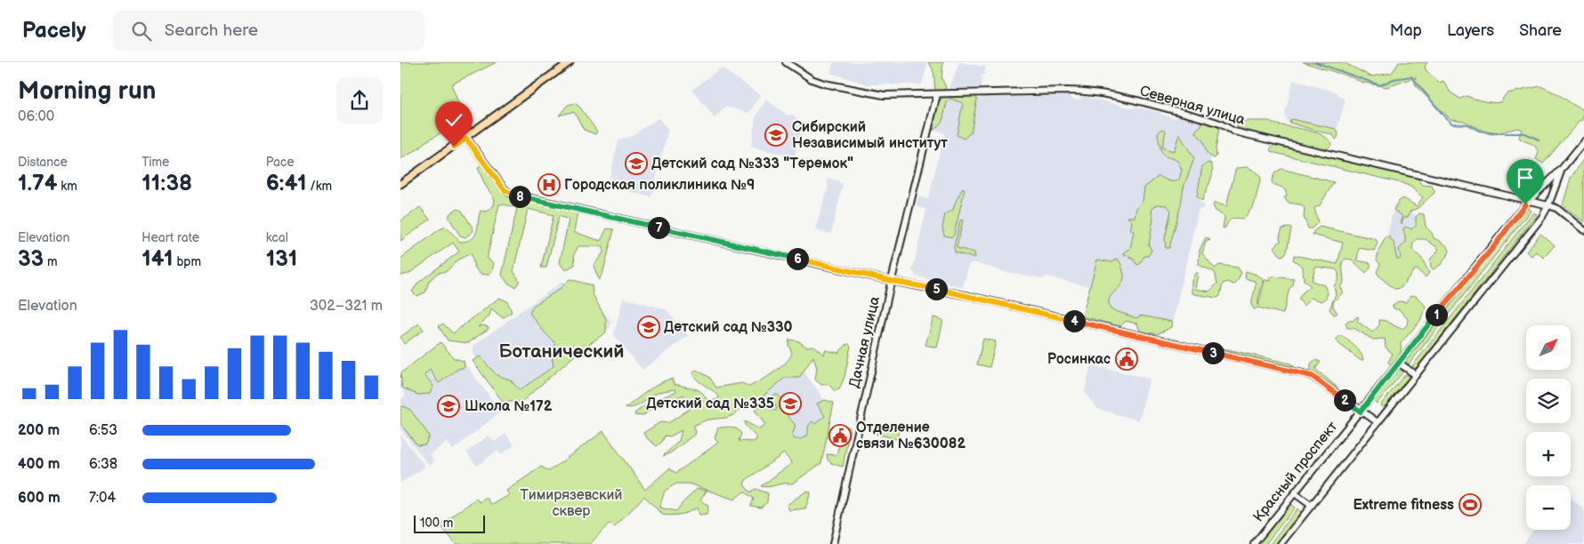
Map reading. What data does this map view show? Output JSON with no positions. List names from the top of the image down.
{
  "streets": {
    "street": ["Северная улица", "Дачная улица", "Красный проспект"]
  },
  "crossings": [
    ["Северная улица", "Дачная улица"],
    ["Северная улица", "Красный проспект"]
  ],
  "districts": ["Ботанический"],
  "parks": ["Тимирязевский сквер"],
  "places": {
    "school or university": [
      "Сибирский Независимый институт",
      "Детский сад №333 \"Теремок\"",
      "Детский сад №330",
      "Детский сад №335",
      "Школа №172"
    ],
    "hospital": ["Городская поликлиника №9"],
    "public building": ["Росинкас", "Отделение связи №630082"],
    "sports": ["Extreme fitness"]
  },
  "scale_bar": "100 m",
  "north": "top right",
  "page": {
    "header": "Pacely",
    "search": "Search here",
    "nav": ["Map", "Layers", "Share"],
    "heading": ["Morning run", "06:00"],
    "stats": [
      ["Distance", "1.74 km"],
      ["Time", "11:38"],
      ["Pace", "6:41 /km"],
      ["Elevation", "33 m"],
      ["Heart rate", "141 bpm"],
      ["kcal", "131"]
    ],
    "pins": [
      "8",
      "7",
      "6",
      "5",
      "1",
      "4",
      "3",
      "2"
    ],
    "chart": ["Elevation", "302–321 m"],
    "map_buttons": ["+", "−"],
    "list": [
      {
        "name": "200 m",
        "note": "6:53"
      },
      {
        "name": "400 m",
        "note": "6:38"
      },
      {
        "name": "600 m",
        "note": "7:04"
      }
    ],
    "scale": "100 m"
  }
}
